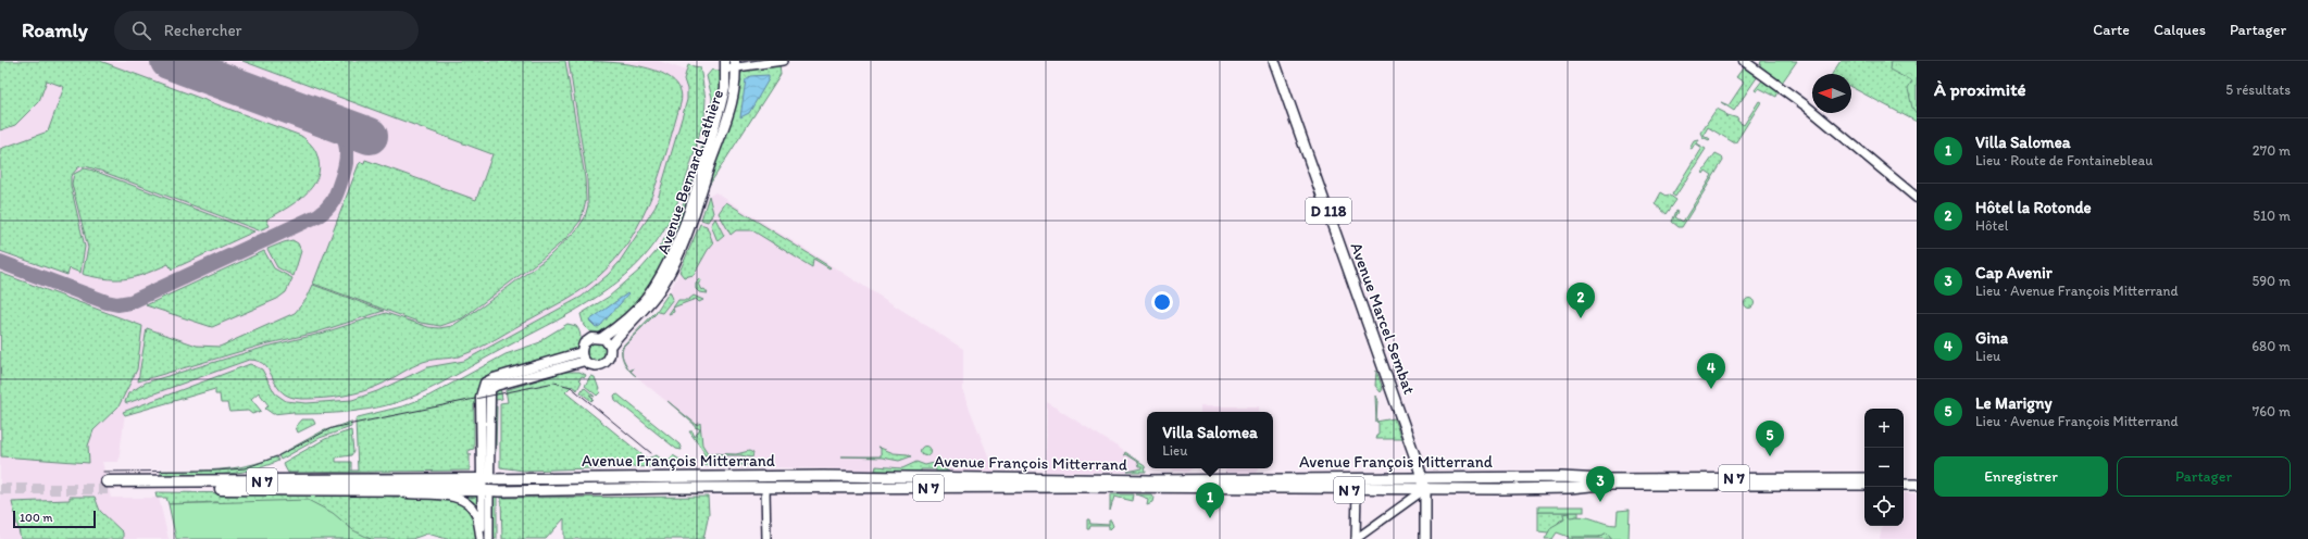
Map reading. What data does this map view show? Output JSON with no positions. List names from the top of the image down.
{
  "streets": {
    "highway": ["N 7"],
    "main road": [
      "Avenue Bernard Lathière",
      "D 118",
      "Avenue Marcel Sembat",
      "Avenue François Mitterrand"
    ]
  },
  "crossings": [
    ["Avenue Bernard Lathière", "Avenue François Mitterrand"],
    ["Avenue Bernard Lathière", "N 7"],
    ["D 118", "Avenue Marcel Sembat"],
    ["D 118", "Avenue François Mitterrand"],
    ["Avenue Marcel Sembat", "Avenue François Mitterrand"],
    ["Avenue François Mitterrand", "N 7"]
  ],
  "scale_bar": "100 m",
  "north": "left",
  "page": {
    "header": "Roamly",
    "search": "Rechercher",
    "nav": ["Carte", "Calques", "Partager"],
    "heading": ["À proximité", "5 résultats"],
    "list": [
      {
        "mark": "1",
        "name": "Villa Salomea",
        "note": "Lieu · Route de Fontainebleau",
        "value": "270 m"
      },
      {
        "mark": "2",
        "name": "Hôtel la Rotonde",
        "note": "Hôtel",
        "value": "510 m"
      },
      {
        "mark": "3",
        "name": "Cap Avenir",
        "note": "Lieu · Avenue François Mitterrand",
        "value": "590 m"
      },
      {
        "mark": "4",
        "name": "Gina",
        "note": "Lieu",
        "value": "680 m"
      },
      {
        "mark": "5",
        "name": "Le Marigny",
        "note": "Lieu · Avenue François Mitterrand",
        "value": "760 m"
      }
    ],
    "pins": [
      "2",
      "4",
      "5",
      "3",
      "1"
    ],
    "map_buttons": ["+", "−"],
    "popup": ["Villa Salomea", "Lieu"],
    "buttons": ["Enregistrer", "Partager"],
    "scale": "100 m"
  }
}
